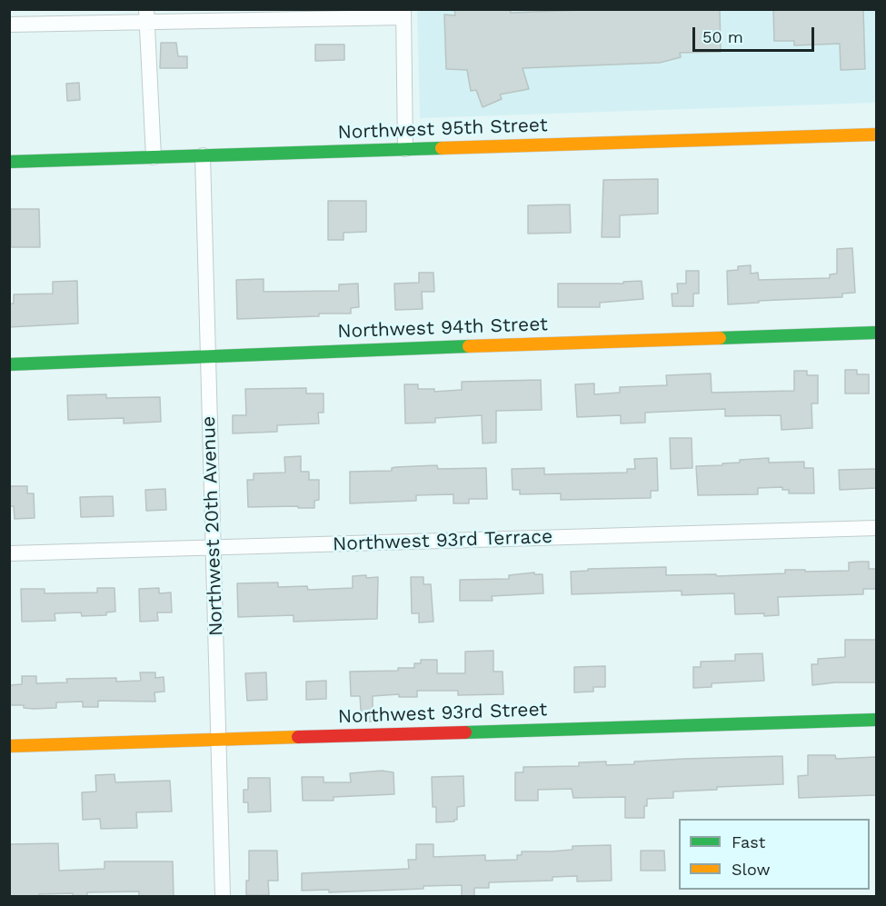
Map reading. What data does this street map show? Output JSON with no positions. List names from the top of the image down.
{
  "streets": {
    "street": [
      "Northwest 95th Street",
      "Northwest 94th Street",
      "Northwest 20th Avenue",
      "Northwest 93rd Terrace",
      "Northwest 93rd Street"
    ]
  },
  "crossings": [
    ["Northwest 95th Street", "Northwest 20th Avenue"],
    ["Northwest 94th Street", "Northwest 20th Avenue"],
    ["Northwest 20th Avenue", "Northwest 93rd Terrace"],
    ["Northwest 20th Avenue", "Northwest 93rd Street"]
  ],
  "legend": ["Fast", "Slow"],
  "scale_bar": "50 m"
}
